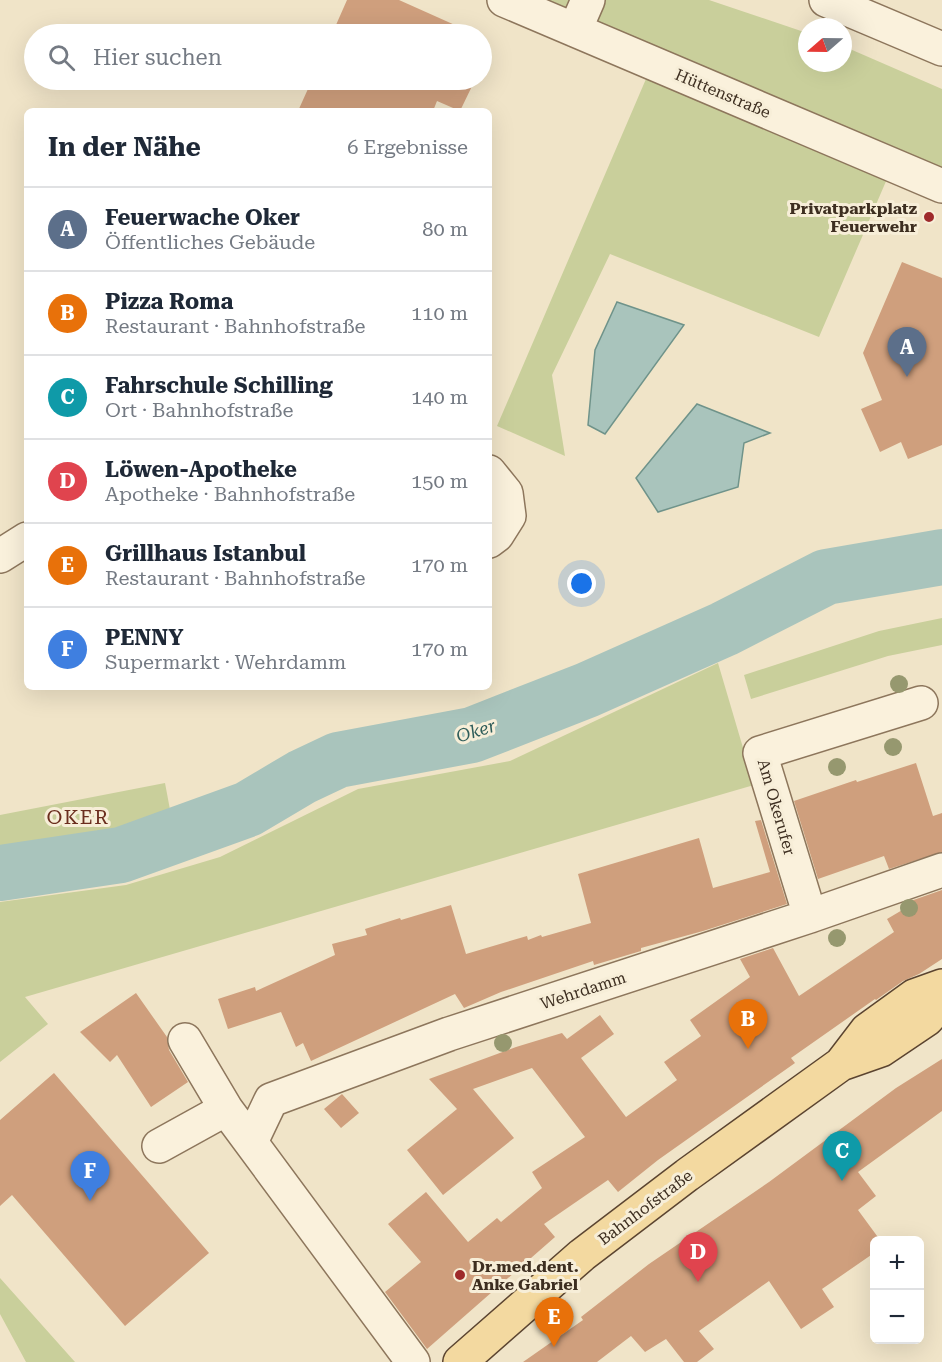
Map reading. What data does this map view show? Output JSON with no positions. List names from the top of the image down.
{
  "streets": {
    "main road": ["Bahnhofstraße"],
    "street": ["Hüttenstraße", "Am Okerufer", "Wehrdamm"]
  },
  "crossings": [
    ["Am Okerufer", "Wehrdamm"]
  ],
  "districts": ["OKER"],
  "water": ["Oker"],
  "places": ["Privatparkplatz Feuerwehr", "Dr.med.dent. Anke Gabriel"],
  "north": "left",
  "page": {
    "search": "Hier suchen",
    "heading": ["In der Nähe", "6 Ergebnisse"],
    "list": [
      {
        "mark": "A",
        "name": "Feuerwache Oker",
        "note": "Öffentliches Gebäude",
        "value": "80 m"
      },
      {
        "mark": "B",
        "name": "Pizza Roma",
        "note": "Restaurant · Bahnhofstraße",
        "value": "110 m"
      },
      {
        "mark": "C",
        "name": "Fahrschule Schilling",
        "note": "Ort · Bahnhofstraße",
        "value": "140 m"
      },
      {
        "mark": "D",
        "name": "Löwen-Apotheke",
        "note": "Apotheke · Bahnhofstraße",
        "value": "150 m"
      },
      {
        "mark": "E",
        "name": "Grillhaus Istanbul",
        "note": "Restaurant · Bahnhofstraße",
        "value": "170 m"
      },
      {
        "mark": "F",
        "name": "PENNY",
        "note": "Supermarkt · Wehrdamm",
        "value": "170 m"
      }
    ],
    "pins": [
      "A",
      "B",
      "C",
      "F",
      "D",
      "E"
    ],
    "map_buttons": ["+", "−"]
  }
}
